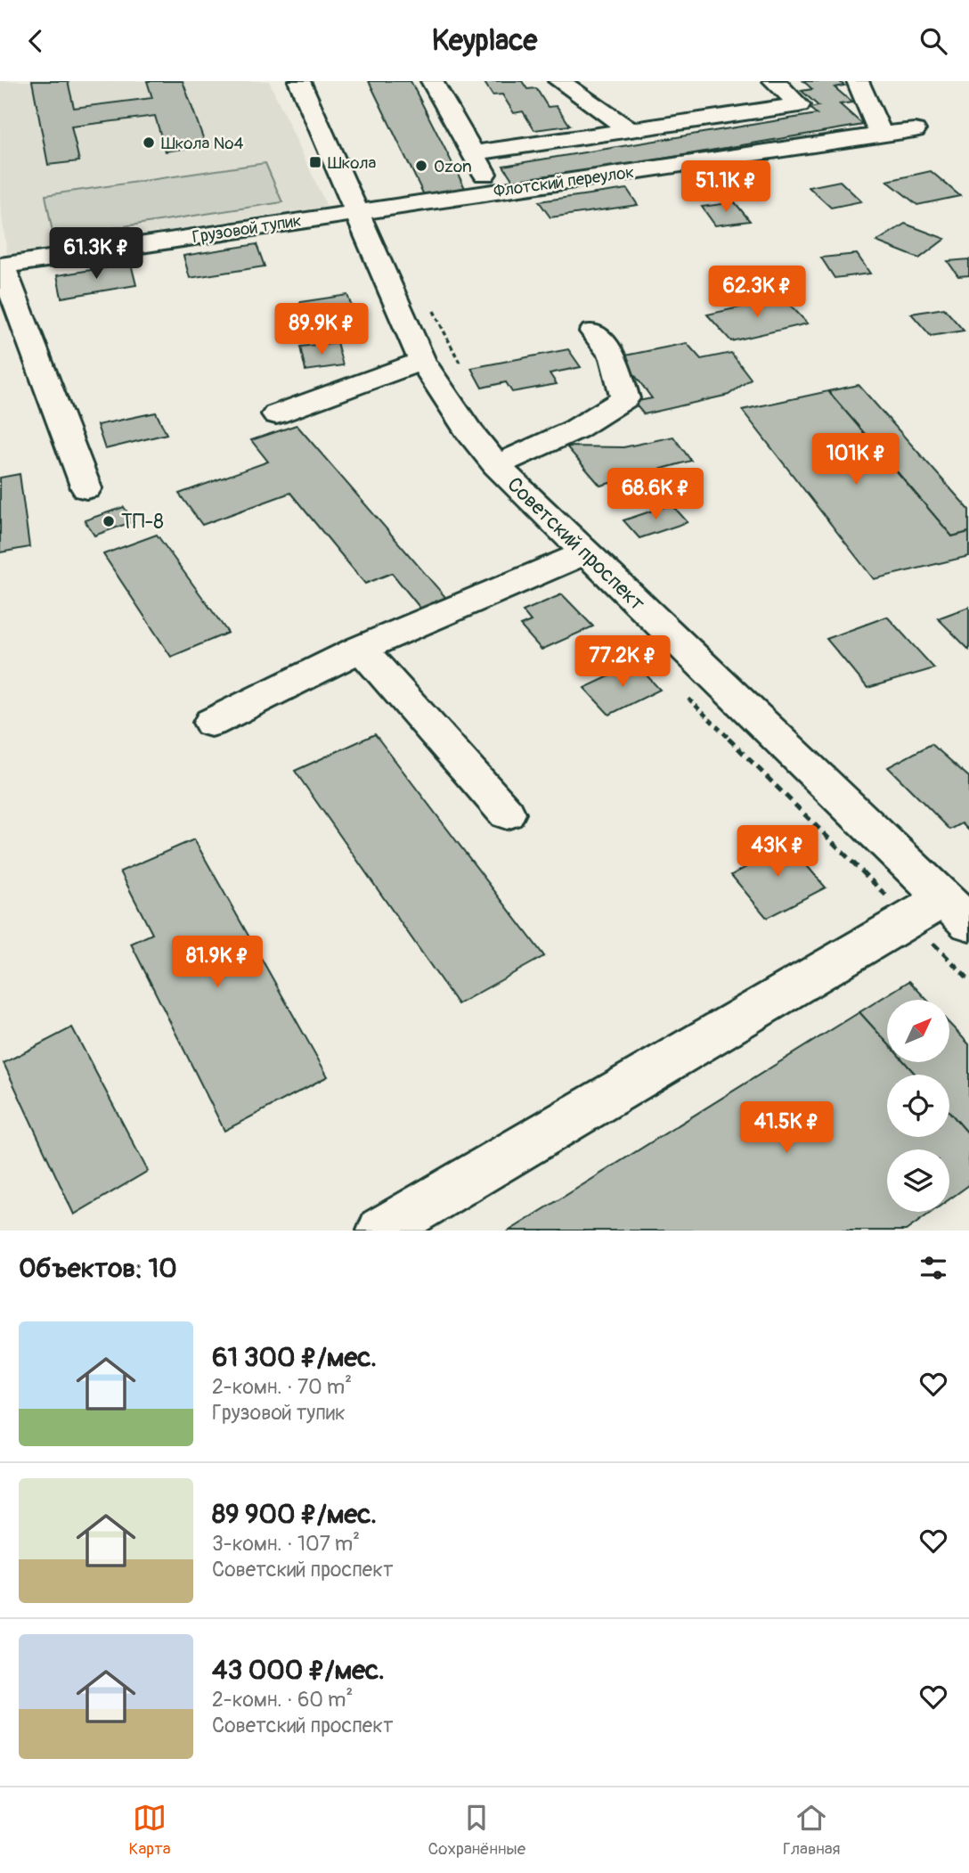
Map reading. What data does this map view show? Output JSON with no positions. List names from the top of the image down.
{
  "streets": {
    "street": ["Флотский переулок", "Грузовой тупик", "Советский проспект"]
  },
  "crossings": [
    ["Флотский переулок", "Грузовой тупик"],
    ["Флотский переулок", "Советский проспект"],
    ["Грузовой тупик", "Советский проспект"]
  ],
  "places": {
    "other": ["Школа №4", "Ozon", "ТП-8"],
    "transit": ["Школа"]
  },
  "north": "top right",
  "page": {
    "header": "Keyplace",
    "price": [
      "51.1K ₽",
      "61.3K ₽",
      "62.3K ₽",
      "89.9K ₽",
      "101K ₽",
      "68.6K ₽",
      "77.2K ₽",
      "43K ₽",
      "81.9K ₽",
      "41.5K ₽"
    ],
    "heading": "Объектов: 10",
    "list": [
      {
        "name": "61 300 ₽/мес.",
        "note": "2-комн. · 70 m² · Грузовой тупик"
      },
      {
        "name": "89 900 ₽/мес.",
        "note": "3-комн. · 107 m² · Советский проспект"
      },
      {
        "name": "43 000 ₽/мес.",
        "note": "2-комн. · 60 m² · Советский проспект"
      }
    ],
    "tabs": ["Карта", "Сохранённые", "Главная"]
  }
}
